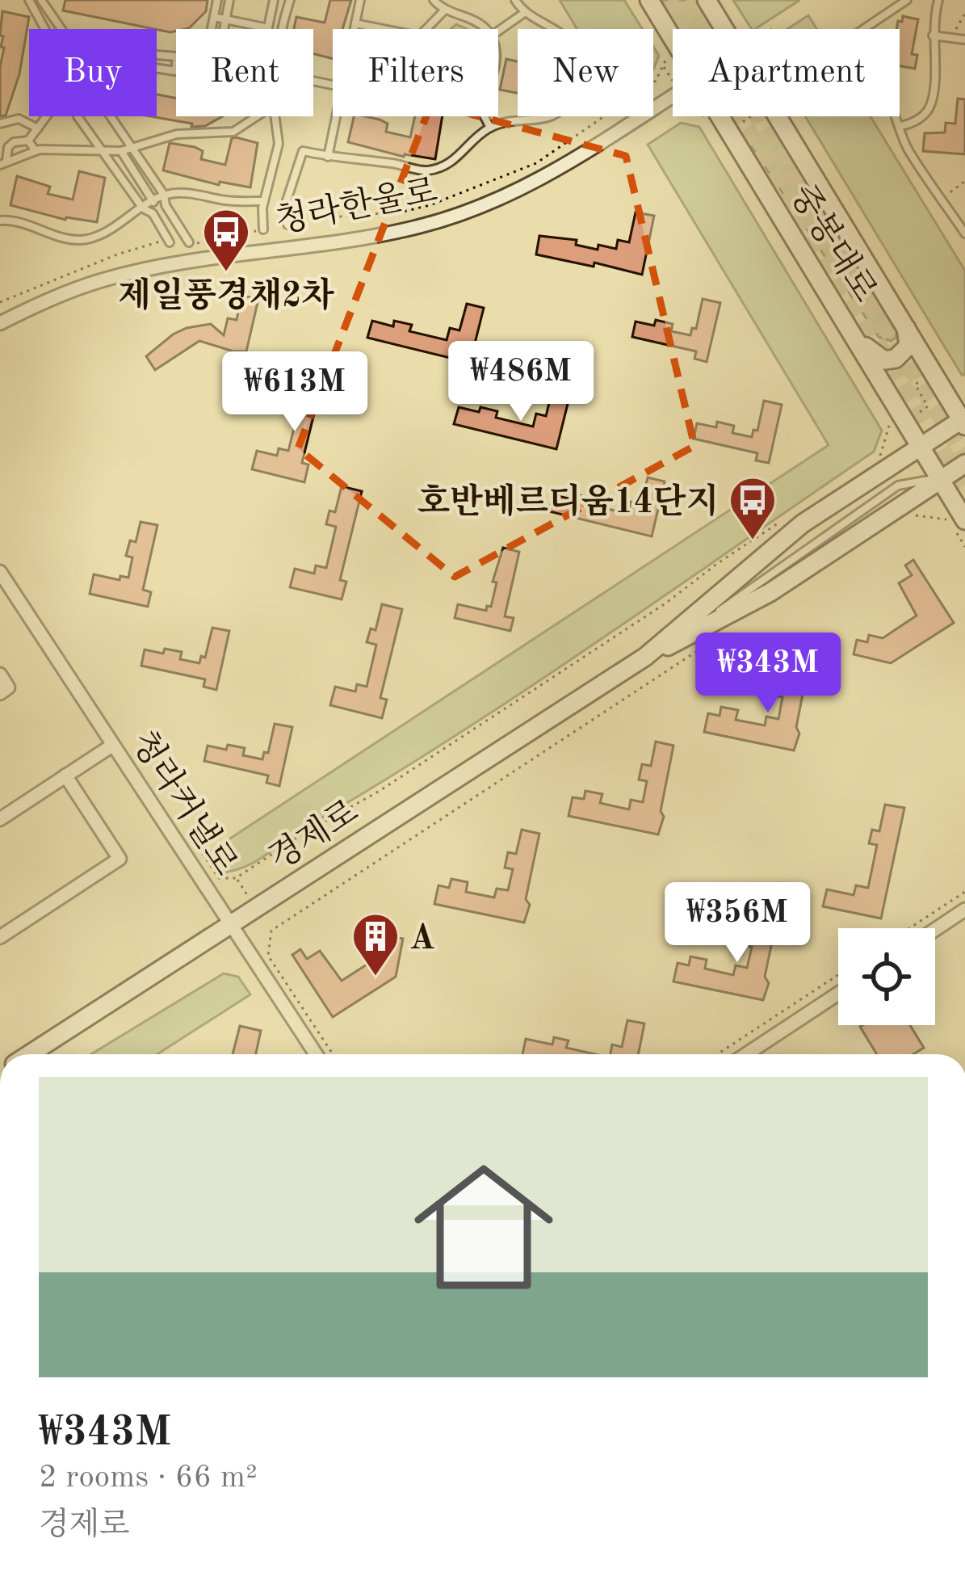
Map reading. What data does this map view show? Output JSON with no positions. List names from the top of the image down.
{
  "streets": {
    "main road": ["중봉대로", "경제로"],
    "street": ["청라한울로", "청라커낼로"]
  },
  "crossings": [
    ["중봉대로", "경제로"],
    ["청라커낼로", "경제로"]
  ],
  "places": {
    "bus stop": ["제일풍경채2차", "호반베르디움14단지"],
    "building": ["A"]
  },
  "page": {
    "chip": [
      "Buy",
      "Rent",
      "Filters",
      "New",
      "Apartment"
    ],
    "price": [
      "₩486M",
      "₩613M",
      "₩343M",
      "₩356M"
    ],
    "list": [
      {
        "name": "₩343M",
        "note": "2 rooms · 66 m² · 경제로"
      }
    ]
  }
}
